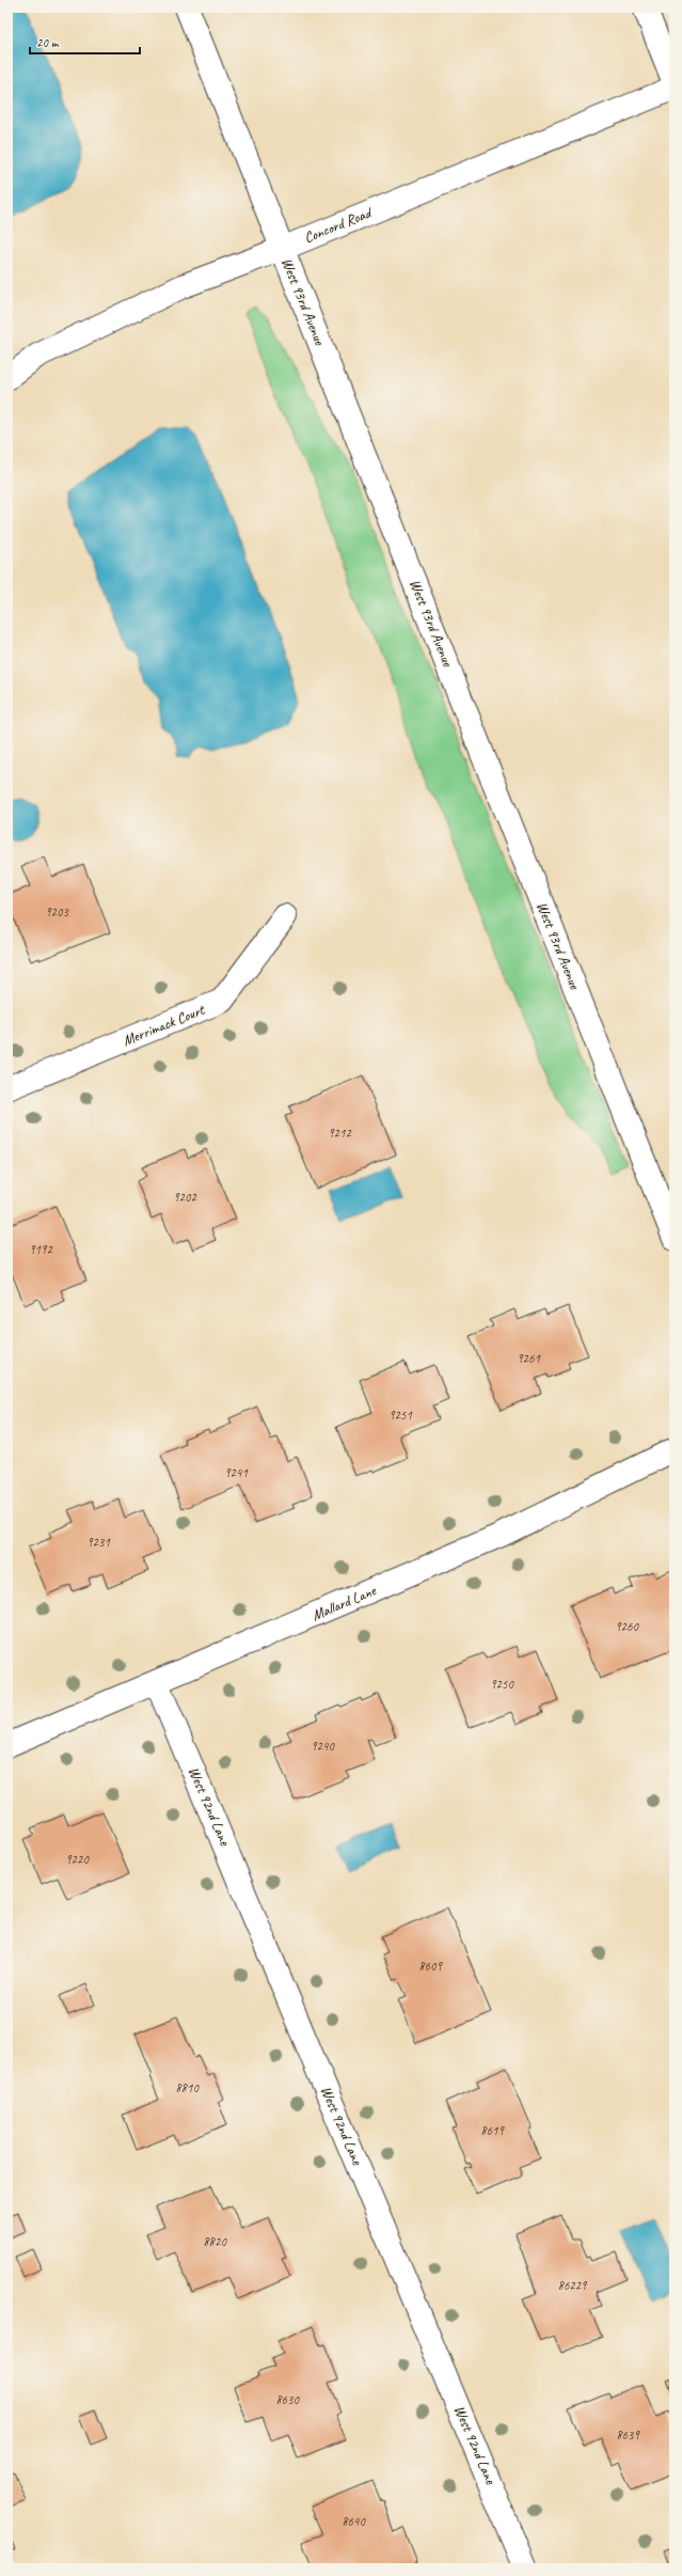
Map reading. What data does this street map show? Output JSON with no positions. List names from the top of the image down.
{
  "streets": {
    "street": [
      "Concord Road",
      "West 93rd Avenue",
      "Merrimack Court",
      "Mallard Lane",
      "West 92nd Lane"
    ]
  },
  "crossings": [
    ["Concord Road", "West 93rd Avenue"],
    ["Mallard Lane", "West 92nd Lane"]
  ],
  "house_numbers": [
    "9203",
    "9212",
    "9202",
    "9192",
    "9261",
    "9251",
    "9241",
    "9231",
    "9260",
    "9250",
    "9240",
    "9220",
    "8609",
    "8810",
    "8619",
    "8820",
    "86229",
    "8630",
    "8639",
    "8640"
  ],
  "scale_bar": "20 m"
}
